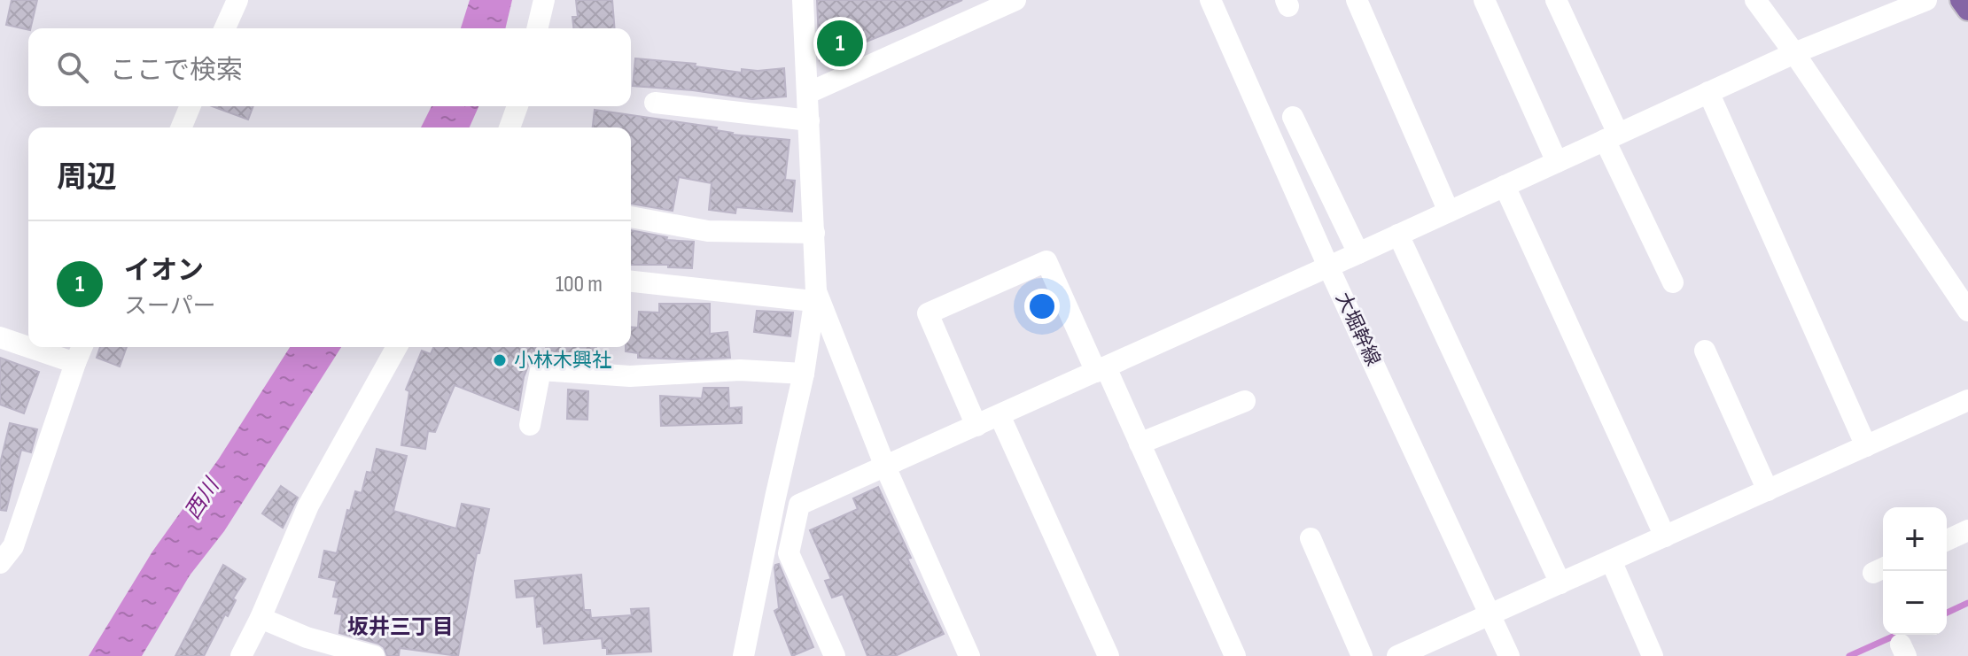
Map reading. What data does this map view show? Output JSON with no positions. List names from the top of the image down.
{
  "streets": {
    "street": ["大堀幹線"]
  },
  "districts": ["坂井三丁目"],
  "water": ["西川"],
  "places": ["小林木興社"],
  "page": {
    "pins": "1",
    "search": "ここで検索",
    "heading": "周辺",
    "list": [
      {
        "mark": "1",
        "name": "イオン",
        "note": "スーパー",
        "value": "100 m"
      }
    ],
    "map_buttons": ["+", "−"]
  }
}
